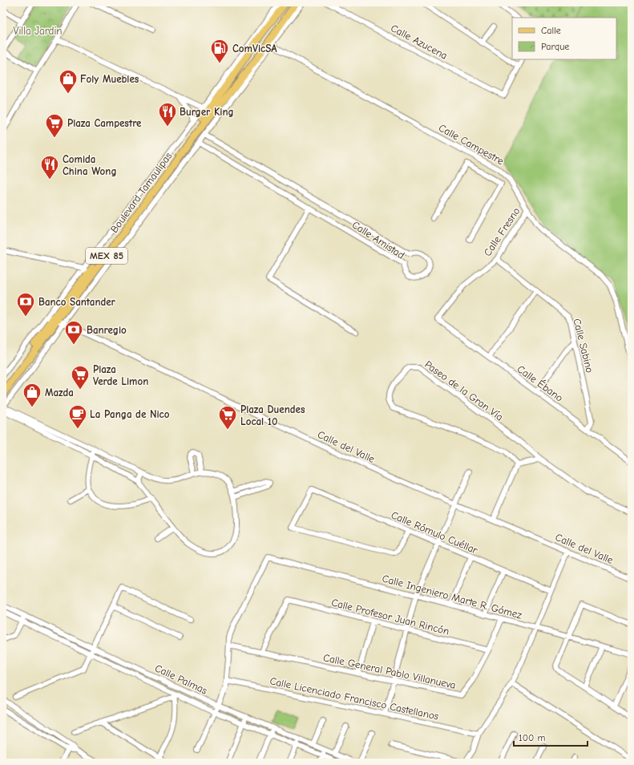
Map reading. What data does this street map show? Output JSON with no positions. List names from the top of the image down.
{
  "streets": {
    "main road": ["Boulevard Tamaulipas", "MEX 85"],
    "street": [
      "Calle Azucena",
      "Calle Campestre",
      "Calle Fresno",
      "Calle Amistad",
      "Calle Sabino",
      "Calle Ébano",
      "Paseo de la Gran Vía",
      "Calle del Valle",
      "Calle Rómulo Cuéllar",
      "Calle Ingeniero Marte R. Gómez",
      "Calle Profesor Juan Rincón",
      "Calle General Pablo Villanueva",
      "Calle Palmas",
      "Calle Licenciado Francisco Castellanos"
    ]
  },
  "crossings": [
    ["Calle Campestre", "Calle Fresno"],
    ["Boulevard Tamaulipas", "Calle del Valle"],
    ["Calle Fresno", "Calle Sabino"],
    ["Calle Fresno", "Calle Ébano"],
    ["Calle Sabino", "Calle Ébano"],
    ["Calle Ingeniero Marte R. Gómez", "Calle General Pablo Villanueva"],
    ["Calle Profesor Juan Rincón", "Calle General Pablo Villanueva"]
  ],
  "parks": ["Villa Jardin"],
  "places": {
    "fuel station": ["ComVicSA"],
    "shop": ["Foly Muebles", "Mazda"],
    "restaurant": ["Burger King", "Comida China Wong"],
    "supermarket": ["Plaza Campestre", "Plaza Verde Limon", "Plaza Duendes Local 10"],
    "bank": ["Banco Santander", "Banregio"],
    "cafe": ["La Panga de Nico"]
  },
  "legend": ["Calle", "Parque"],
  "scale_bar": "100 m"
}
